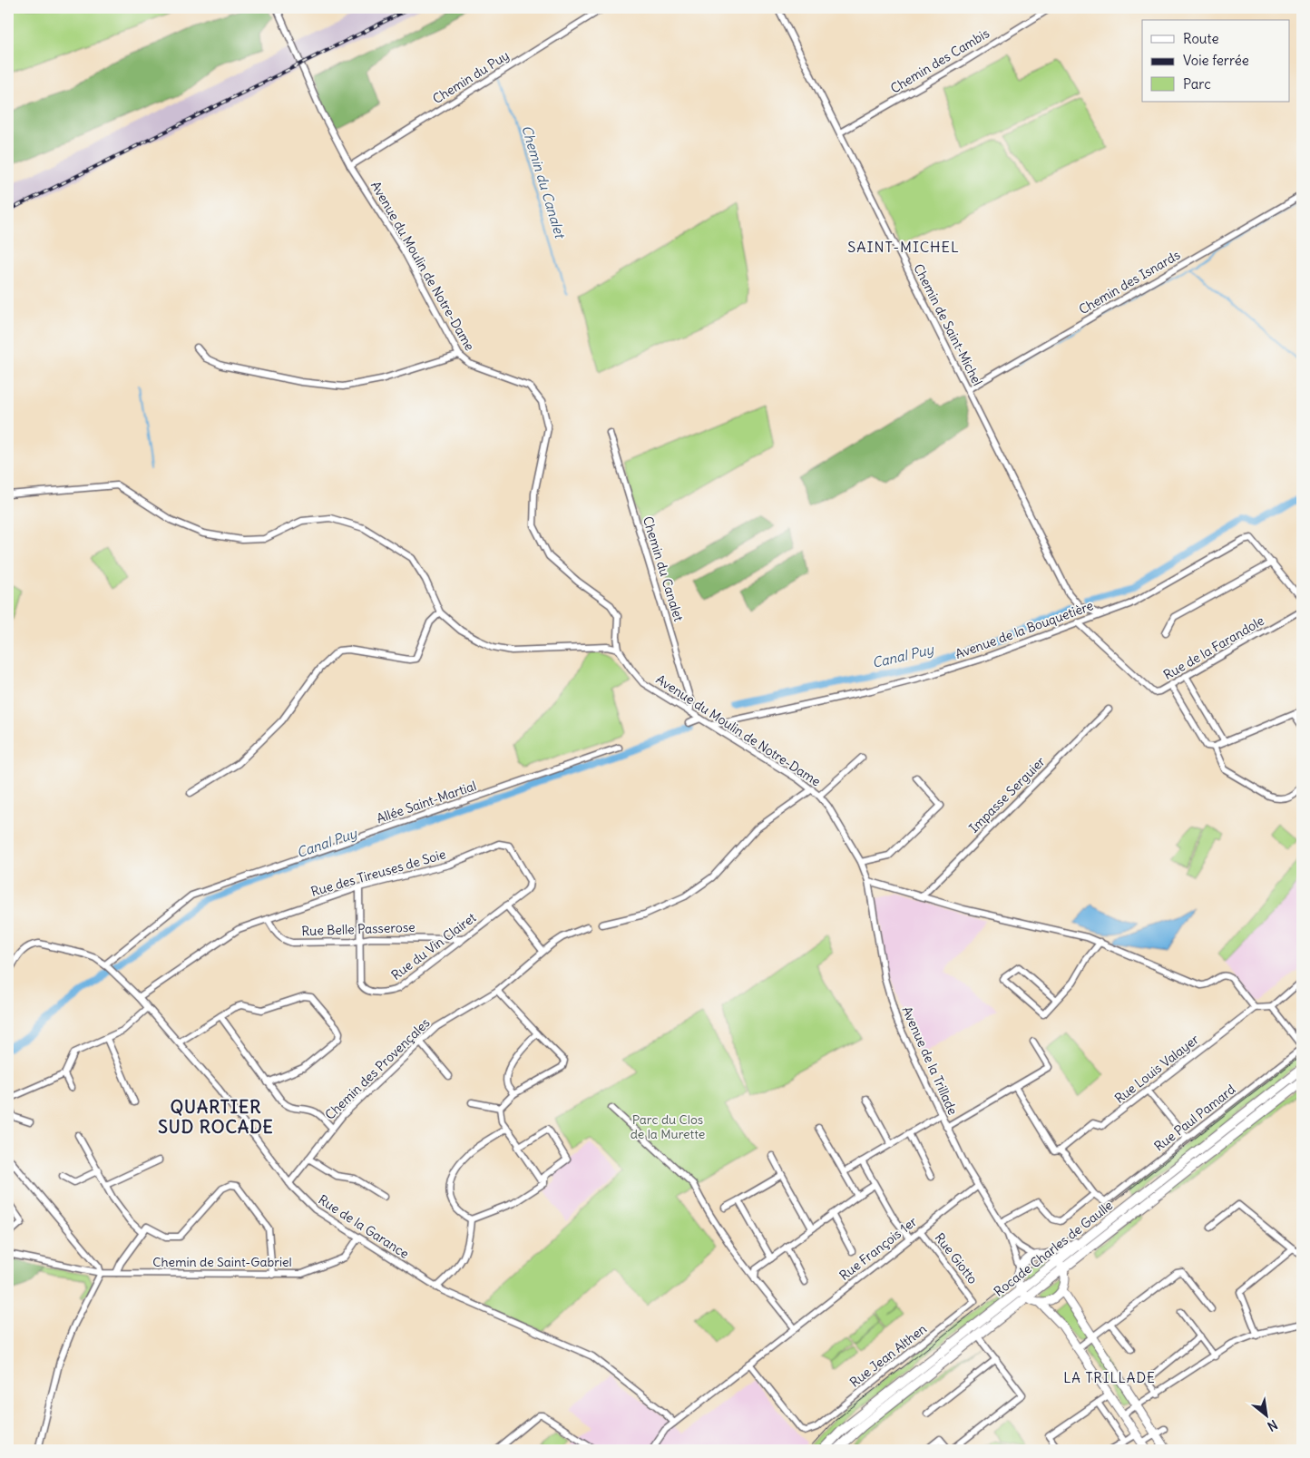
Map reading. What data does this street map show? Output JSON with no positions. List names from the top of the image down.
{
  "streets": {
    "main road": ["Rocade Charles de Gaulle"],
    "street": [
      "Chemin des Cambis",
      "Chemin du Puy",
      "Avenue du Moulin de Notre-Dame",
      "Chemin des Isnards",
      "Chemin de Saint-Michel",
      "Chemin du Canalet",
      "Avenue de la Bouquetière",
      "Rue de la Farandole",
      "Impasse Serguier",
      "Allée Saint-Martial",
      "Rue des Tireuses de Soie",
      "Rue Belle Passerose",
      "Rue du Vin Clairet",
      "Avenue de la Trillade",
      "Chemin des Provençales",
      "Rue Louis Valayer",
      "Rue Paul Pamard",
      "Rue de la Garance",
      "Rue François 1er",
      "Rue Giotto",
      "Chemin de Saint-Gabriel",
      "Rue Jean Althen"
    ]
  },
  "crossings": [
    ["Chemin des Cambis", "Chemin de Saint-Michel"],
    ["Chemin du Puy", "Avenue du Moulin de Notre-Dame"],
    ["Avenue du Moulin de Notre-Dame", "Chemin du Canalet"],
    ["Avenue du Moulin de Notre-Dame", "Avenue de la Bouquetière"],
    ["Avenue du Moulin de Notre-Dame", "Avenue de la Trillade"],
    ["Chemin des Isnards", "Chemin de Saint-Michel"],
    ["Chemin de Saint-Michel", "Avenue de la Bouquetière"],
    ["Avenue de la Bouquetière", "Rue de la Farandole"],
    ["Allée Saint-Martial", "Rue de la Garance"],
    ["Rue des Tireuses de Soie", "Rue Belle Passerose"],
    ["Rue des Tireuses de Soie", "Rue du Vin Clairet"],
    ["Rue des Tireuses de Soie", "Rue de la Garance"],
    ["Rue Belle Passerose", "Rue du Vin Clairet"],
    ["Avenue de la Trillade", "Rue François 1er"],
    ["Chemin des Provençales", "Rue de la Garance"],
    ["Rue de la Garance", "Rue François 1er"],
    ["Rue de la Garance", "Chemin de Saint-Gabriel"],
    ["Rue François 1er", "Rue Giotto"],
    ["Rue François 1er", "Rue Jean Althen"],
    ["Rue Giotto", "Rue Jean Althen"]
  ],
  "districts": ["SAINT-MICHEL", "QUARTIER SUD ROCADE", "LA TRILLADE"],
  "water": ["Chemin du Canalet", "Canal Puy"],
  "parks": ["Parc du Clos de la Murette"],
  "legend": ["Route", "Voie ferrée", "Parc"],
  "north": "bottom right"
}
